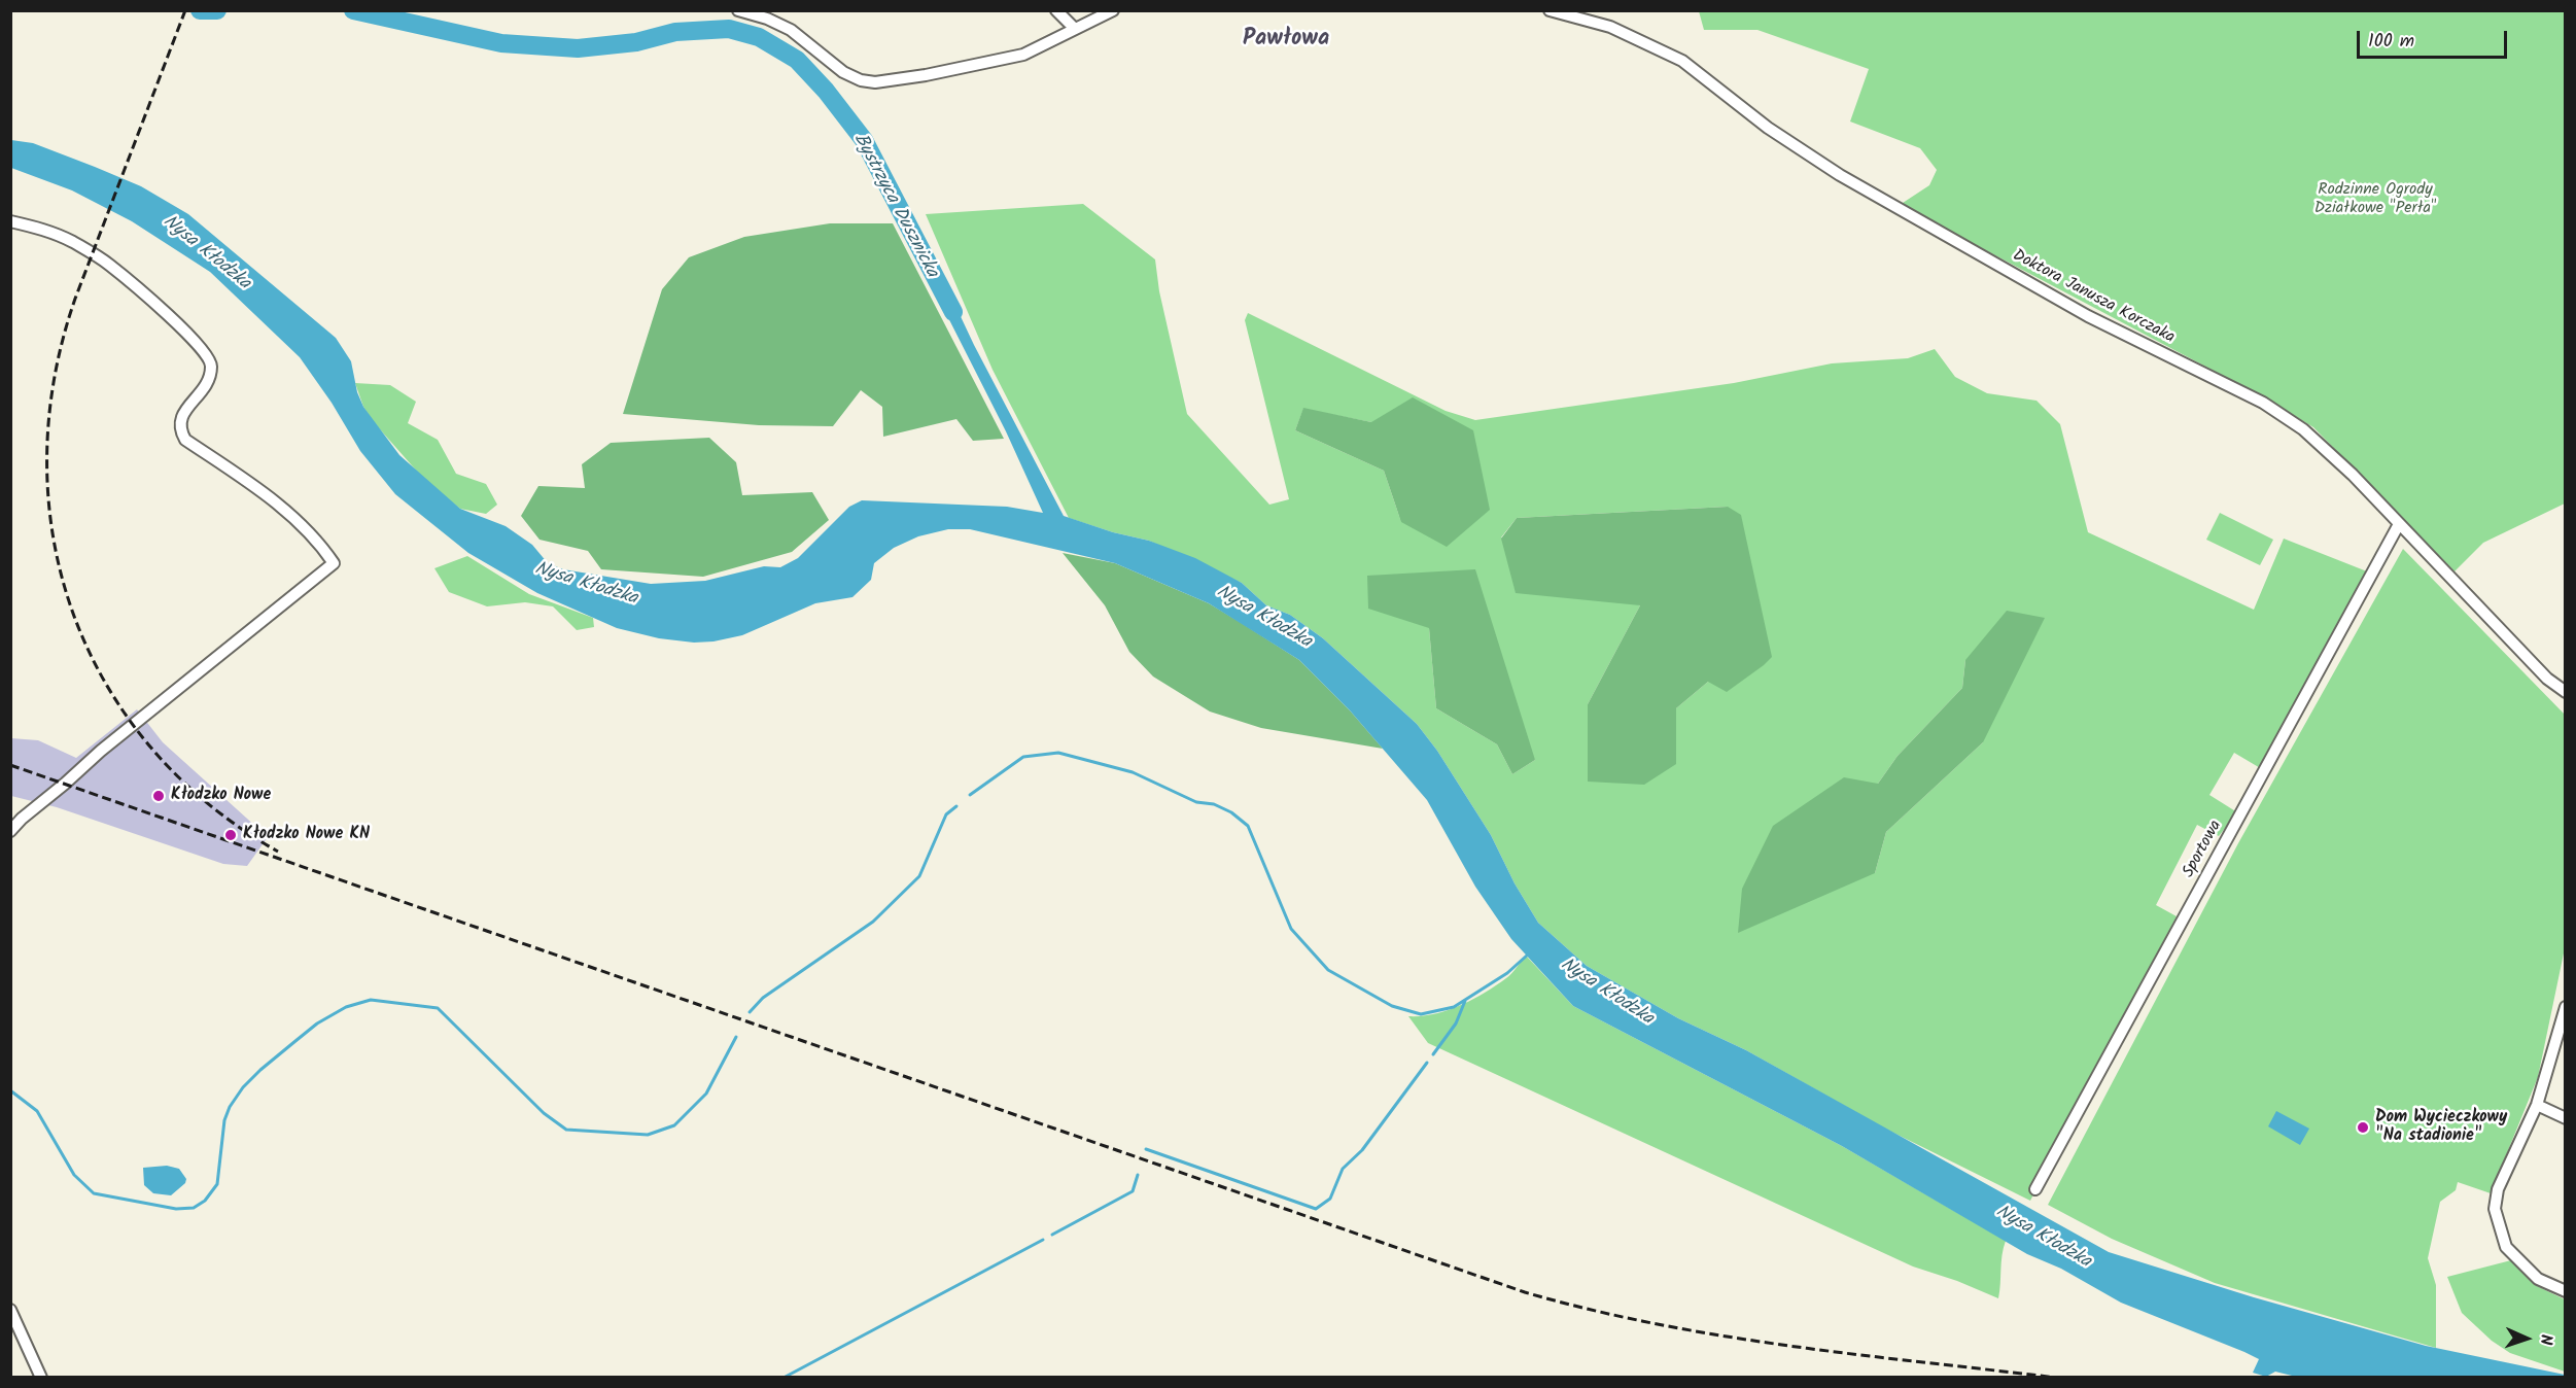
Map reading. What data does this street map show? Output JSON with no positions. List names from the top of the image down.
{
  "streets": {
    "street": ["Doktora Janusza Korczaka", "Sportowa"]
  },
  "crossings": [
    ["Doktora Janusza Korczaka", "Sportowa"]
  ],
  "districts": ["Pawłowa"],
  "water": ["Bystrzyca Dusznicka", "Nysa Kłodzka"],
  "parks": ["Rodzinne Ogrody Działkowe \"Perła\""],
  "places": ["Kłodzko Nowe", "Kłodzko Nowe KN", "Dom Wycieczkowy \"Na stadionie\""],
  "scale_bar": "100 m",
  "north": "right"
}
